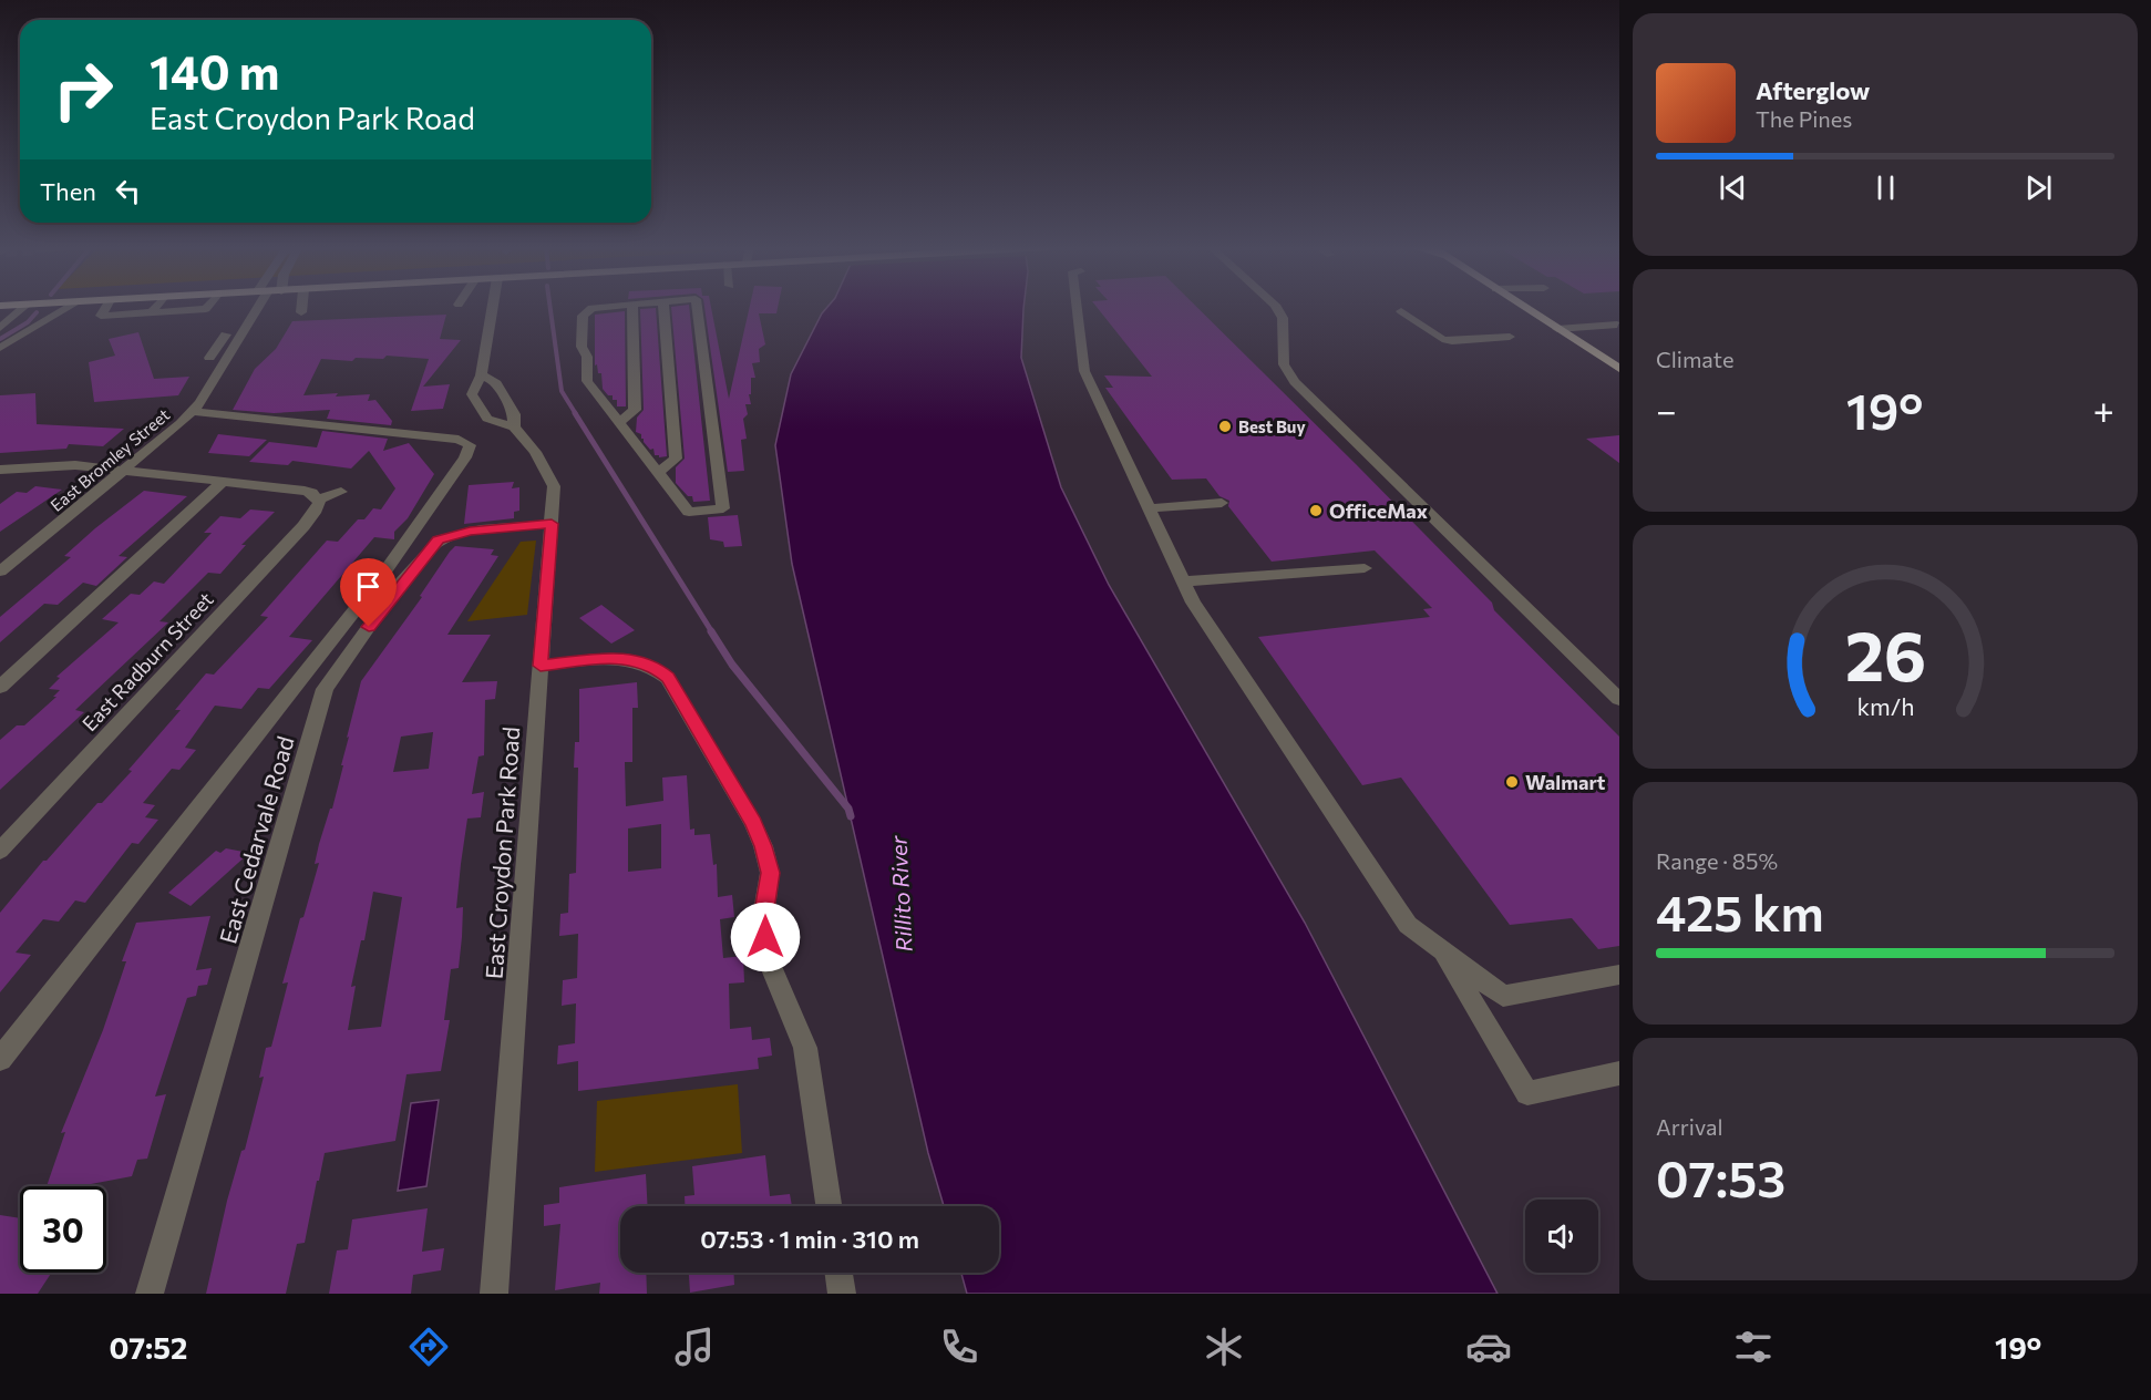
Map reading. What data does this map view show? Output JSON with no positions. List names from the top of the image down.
{
  "streets": {
    "street": [
      "East Bromley Street",
      "East Radburn Street",
      "East Cedarvale Road",
      "East Croydon Park Road"
    ]
  },
  "crossings": [
    ["East Cedarvale Road", "East Croydon Park Road"]
  ],
  "water": ["Rillito River"],
  "places": ["Best Buy", "OfficeMax", "Walmart"],
  "page": {
    "turn": ["140 m", "East Croydon Park Road"],
    "song": ["Afterglow", "The Pines"],
    "then": "Then",
    "tile": [
      "Climate",
      ["Range · 85%", "425 km"],
      ["Arrival", "07:53"]
    ],
    "heat": ["−", "19°", "+"],
    "limit": "30",
    "trip": "07:53 · 1 min · 310 m",
    "tabs": ["07:52", "19°"],
    "gauge": ["26", "km/h"]
  }
}
